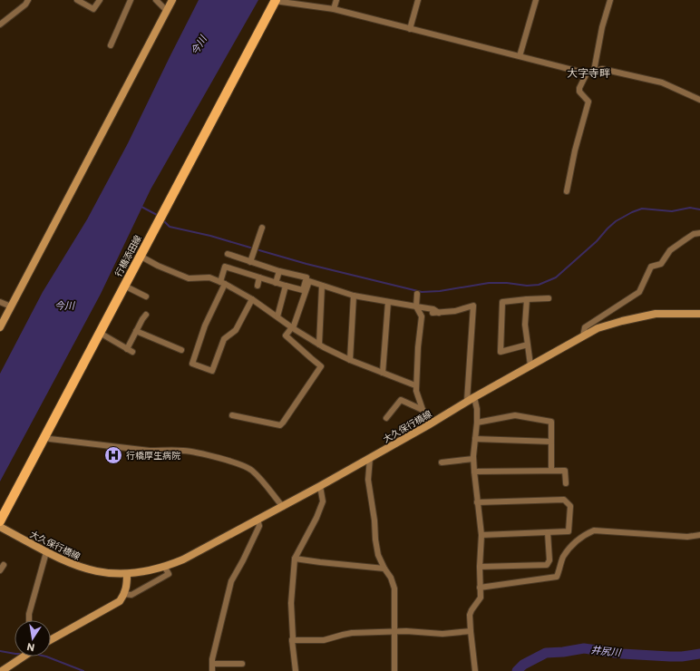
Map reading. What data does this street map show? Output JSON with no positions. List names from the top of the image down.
{
  "streets": {
    "main road": ["行橋添田線", "大久保行橋線"]
  },
  "districts": ["大字寺畔"],
  "water": ["今川", "井尻川"],
  "places": {
    "hospital": ["行橋厚生病院"]
  },
  "north": "bottom"
}
